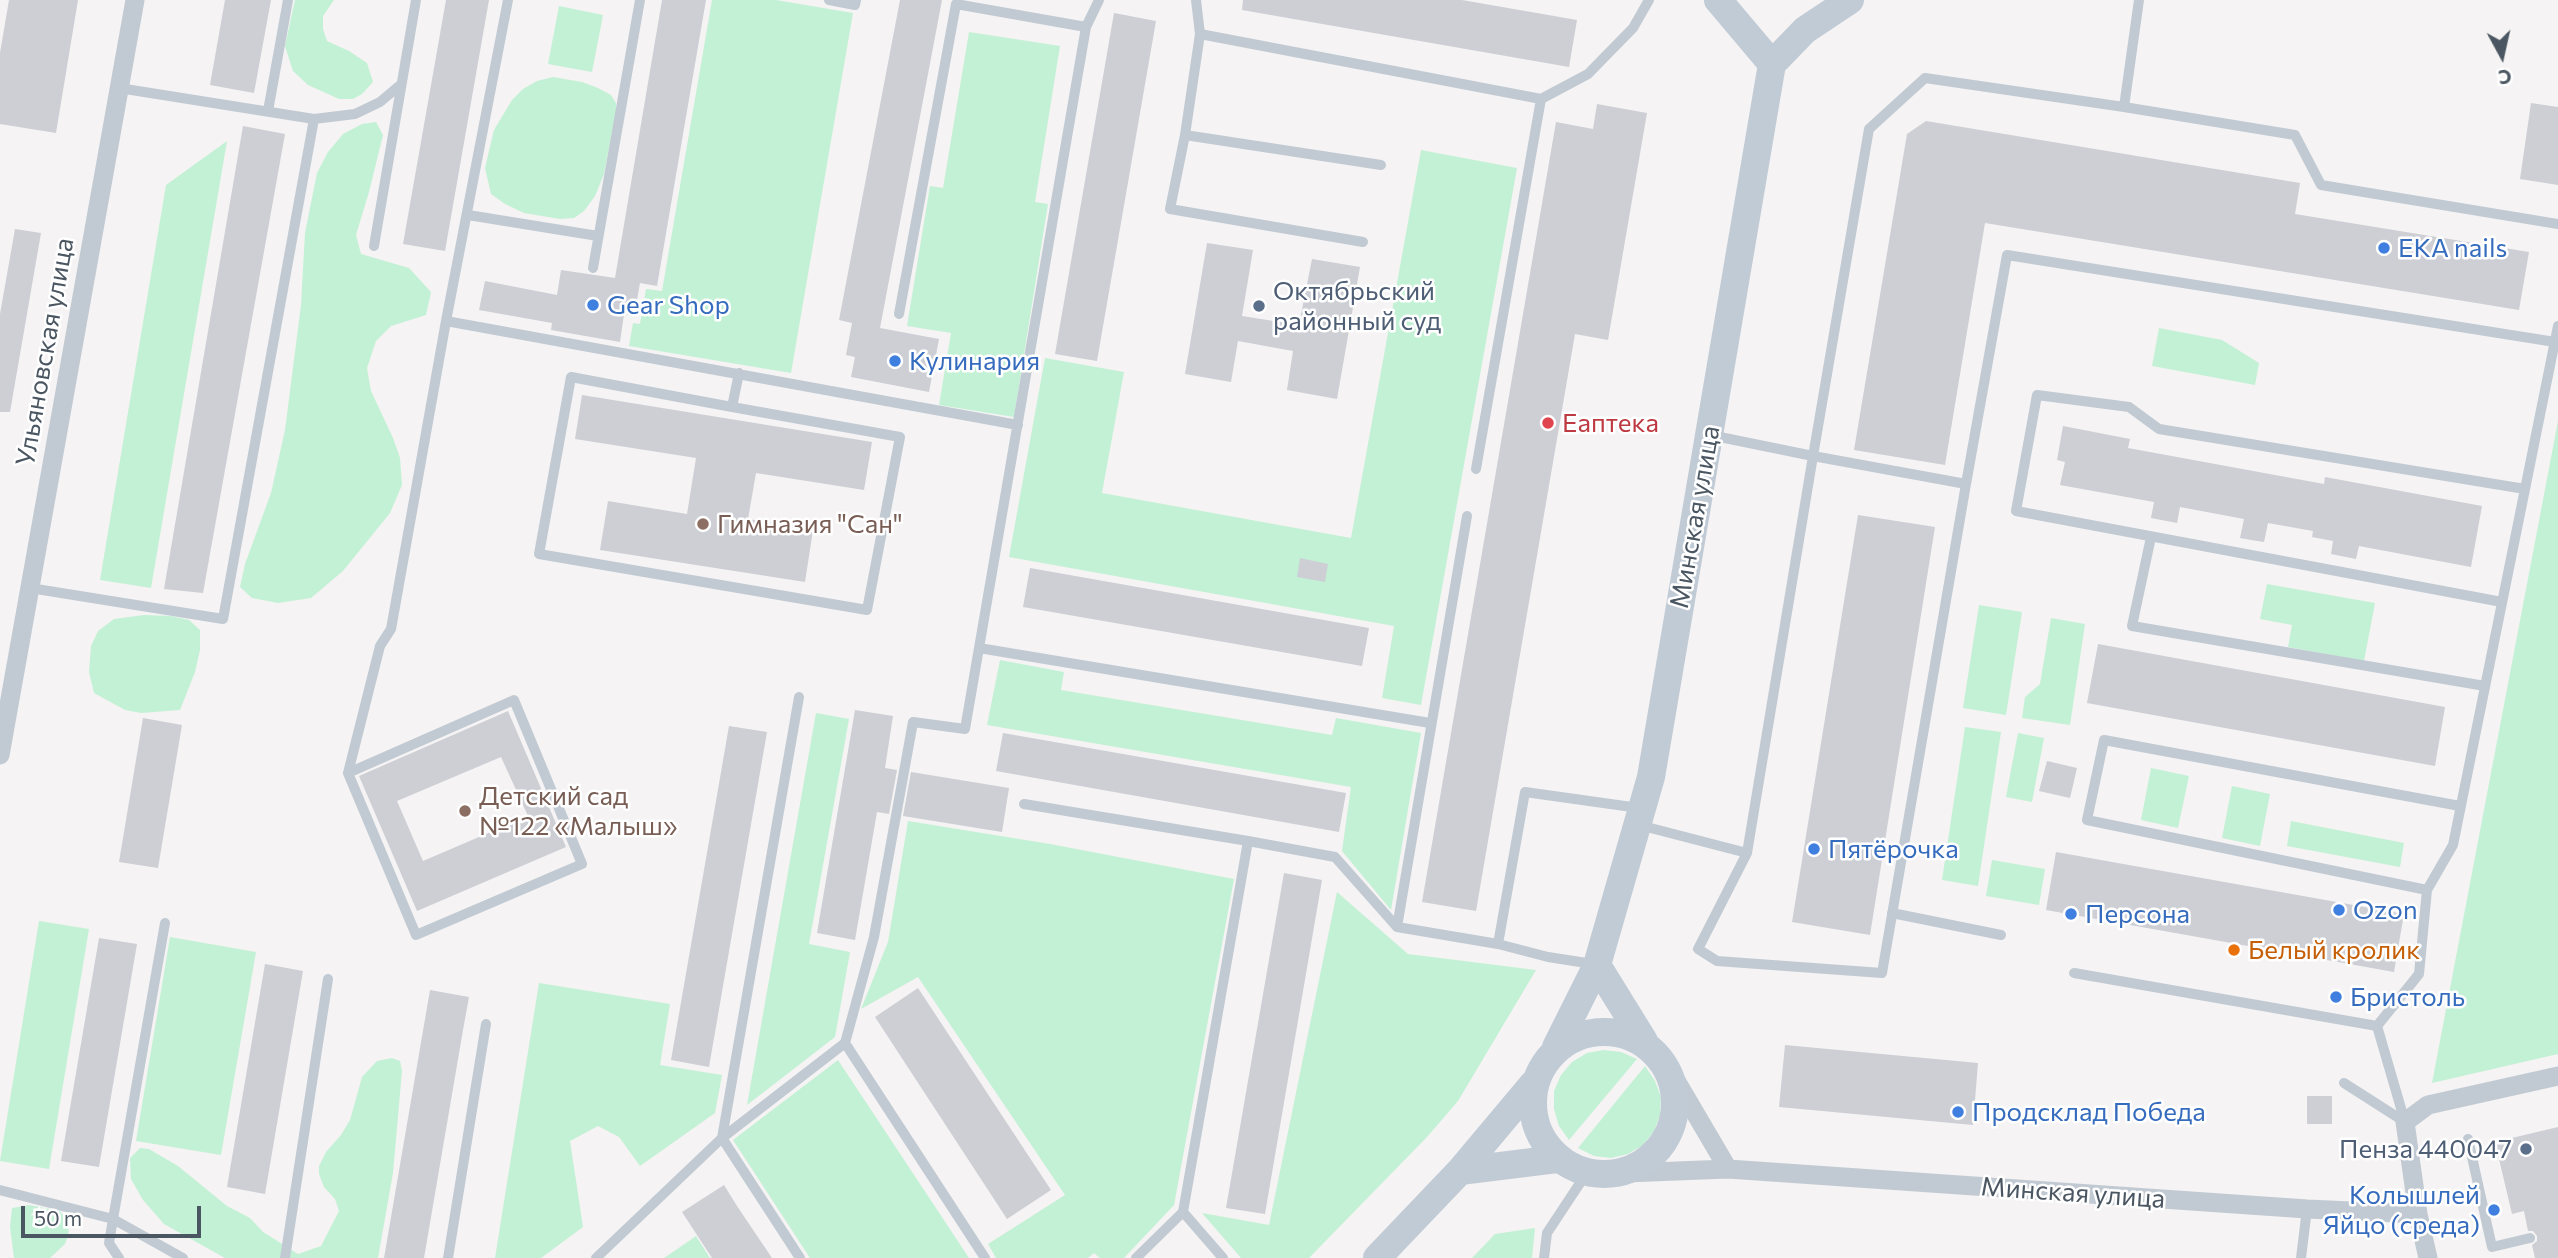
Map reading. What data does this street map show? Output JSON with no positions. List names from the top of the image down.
{
  "streets": {
    "main road": ["Минская улица"],
    "street": ["Ульяновская улица"]
  },
  "places": [
    "EKA nails",
    "Gear Shop",
    "Октябрьский районный суд",
    "Кулинария",
    "Еаптека",
    "Гимназия \"Сан\"",
    "Детский сад №122 «Малыш»",
    "Пятёрочка",
    "Ozon",
    "Персона",
    "Белый кролик",
    "Бристоль",
    "Продсклад Победа",
    "Пенза 440047",
    "Колышлей Яйцо (среда)"
  ],
  "scale_bar": "50 m",
  "north": "bottom"
}
